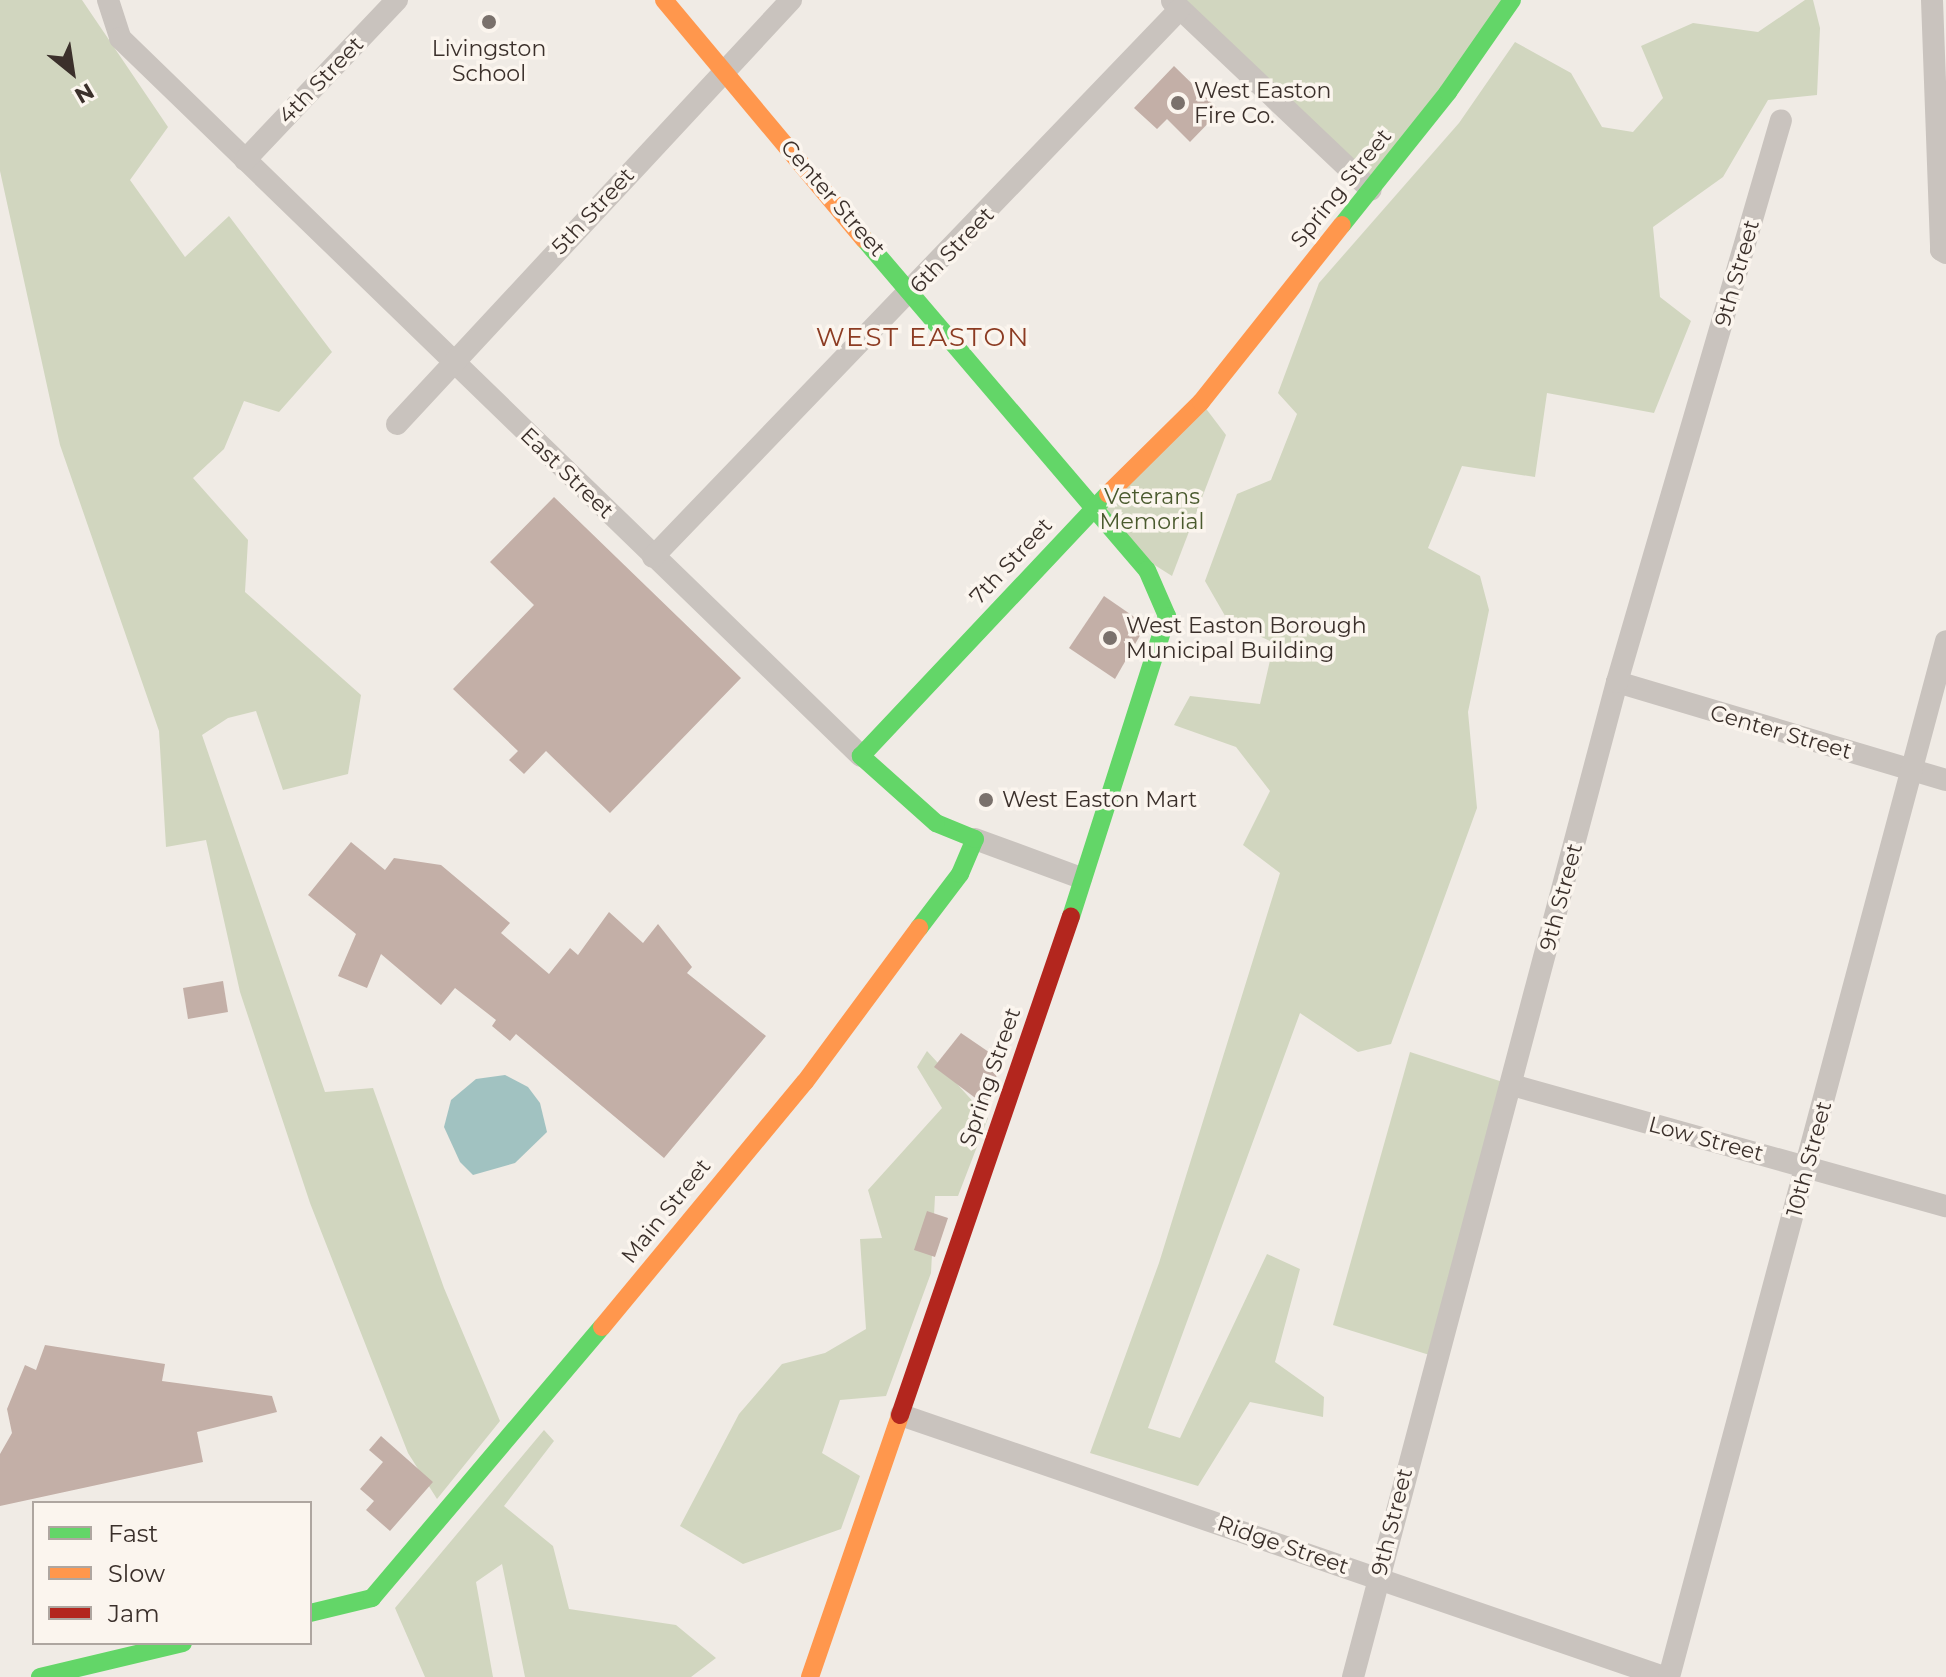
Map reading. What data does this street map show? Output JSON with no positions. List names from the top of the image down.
{
  "streets": {
    "street": [
      "4th Street",
      "Spring Street",
      "Center Street",
      "5th Street",
      "6th Street",
      "9th Street",
      "East Street",
      "7th Street",
      "Low Street",
      "10th Street",
      "Main Street",
      "Ridge Street"
    ]
  },
  "crossings": [
    ["4th Street", "East Street"],
    ["Spring Street", "Center Street"],
    ["Spring Street", "East Street"],
    ["Spring Street", "7th Street"],
    ["Spring Street", "Ridge Street"],
    ["Center Street", "5th Street"],
    ["Center Street", "6th Street"],
    ["Center Street", "9th Street"],
    ["Center Street", "7th Street"],
    ["Center Street", "10th Street"],
    ["5th Street", "East Street"],
    ["6th Street", "East Street"],
    ["9th Street", "Low Street"],
    ["9th Street", "Ridge Street"],
    ["East Street", "7th Street"],
    ["East Street", "Main Street"],
    ["Low Street", "10th Street"],
    ["10th Street", "Ridge Street"]
  ],
  "districts": ["WEST EASTON"],
  "parks": ["Veterans Memorial"],
  "places": [
    "Livingston School",
    "West Easton Fire Co.",
    "West Easton Borough Municipal Building",
    "West Easton Mart"
  ],
  "legend": ["Fast", "Slow", "Jam"],
  "north": "bottom right"
}
